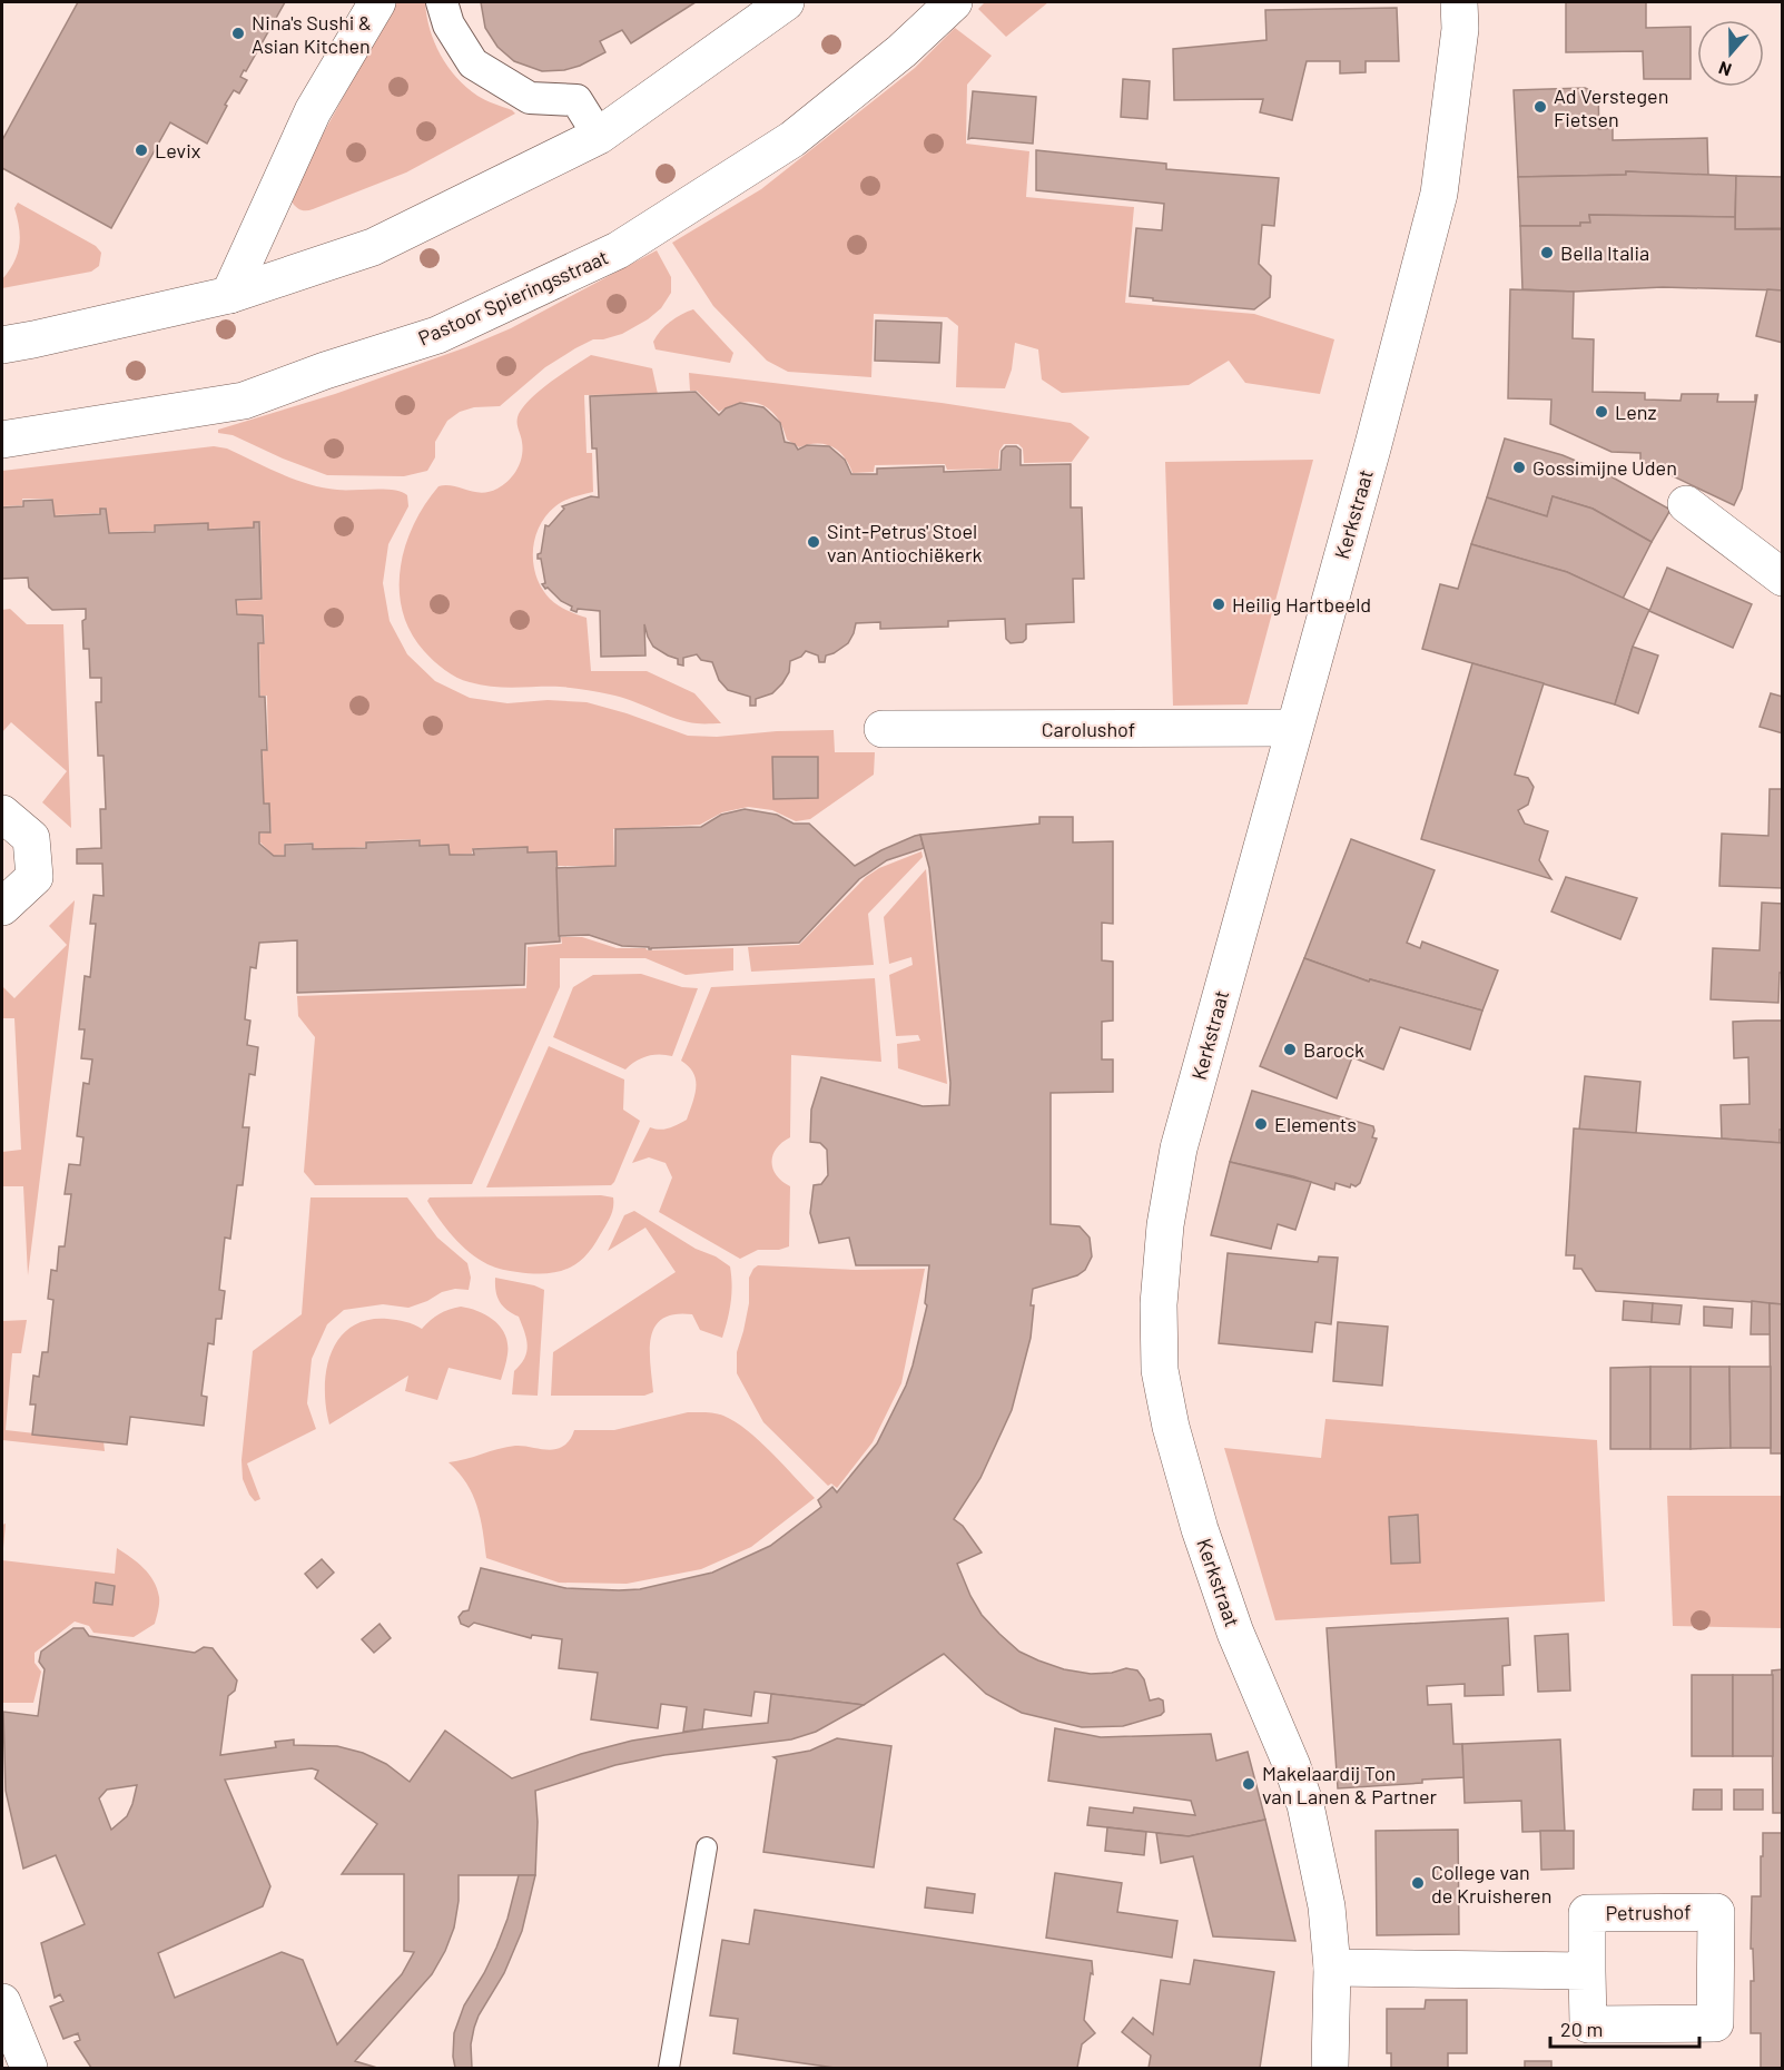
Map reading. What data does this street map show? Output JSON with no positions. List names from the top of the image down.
{
  "streets": {
    "street": [
      "Pastoor Spieringsstraat",
      "Kerkstraat",
      "Carolushof",
      "Petrushof"
    ]
  },
  "crossings": [
    ["Kerkstraat", "Carolushof"]
  ],
  "places": [
    "Nina's Sushi & Asian Kitchen",
    "Ad Verstegen Fietsen",
    "Levix",
    "Bella Italia",
    "Lenz",
    "Gossimijne Uden",
    "Sint-Petrus' Stoel van Antiochiëkerk",
    "Heilig Hartbeeld",
    "Barock",
    "Elements",
    "Makelaardij Ton van Lanen & Partner",
    "College van de Kruisheren"
  ],
  "scale_bar": "20 m",
  "north": "bottom"
}
